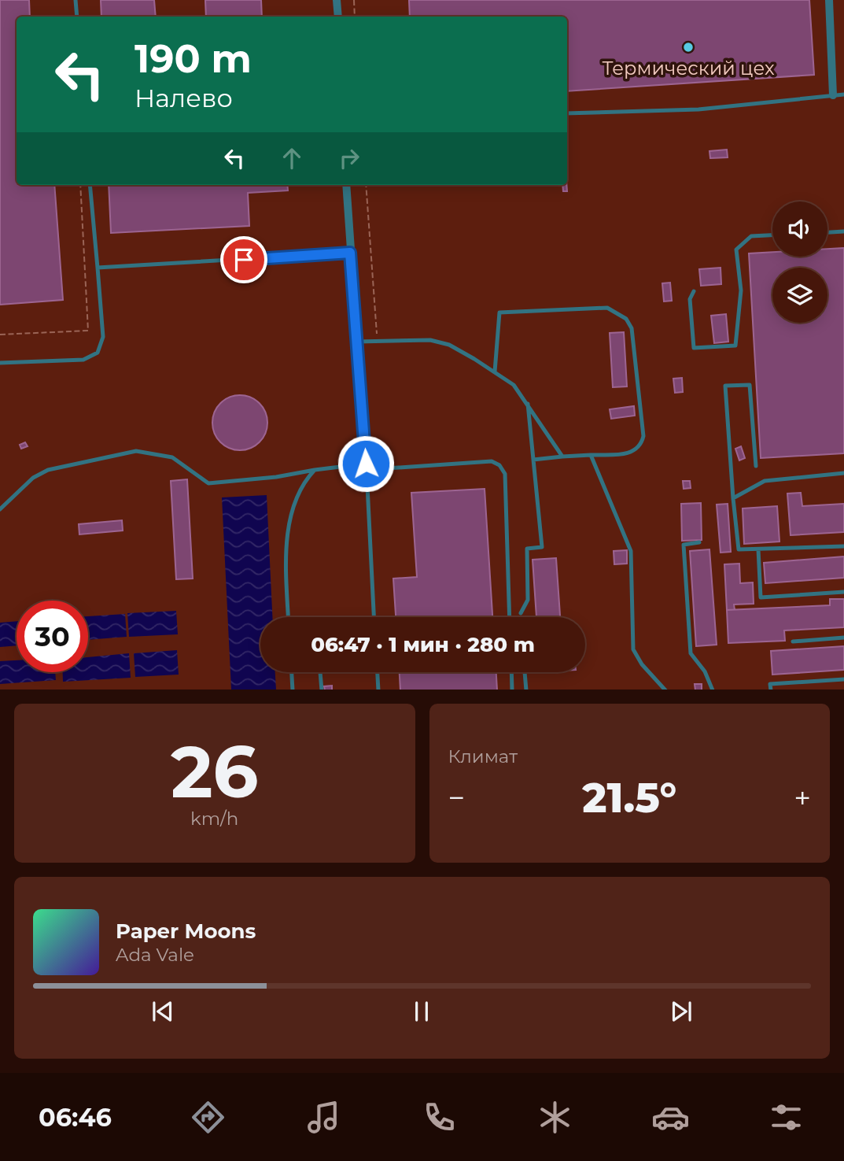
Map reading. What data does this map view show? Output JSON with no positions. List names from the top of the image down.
{
  "places": ["Термический цех"],
  "page": {
    "turn": ["190 m", "Налево"],
    "limit": "30",
    "trip": "06:47 · 1 мин · 280 m",
    "tile": [
      ["26", "km/h"],
      "Климат"
    ],
    "heat": ["−", "21.5°", "+"],
    "song": ["Paper Moons", "Ada Vale"],
    "tabs": "06:46"
  }
}
